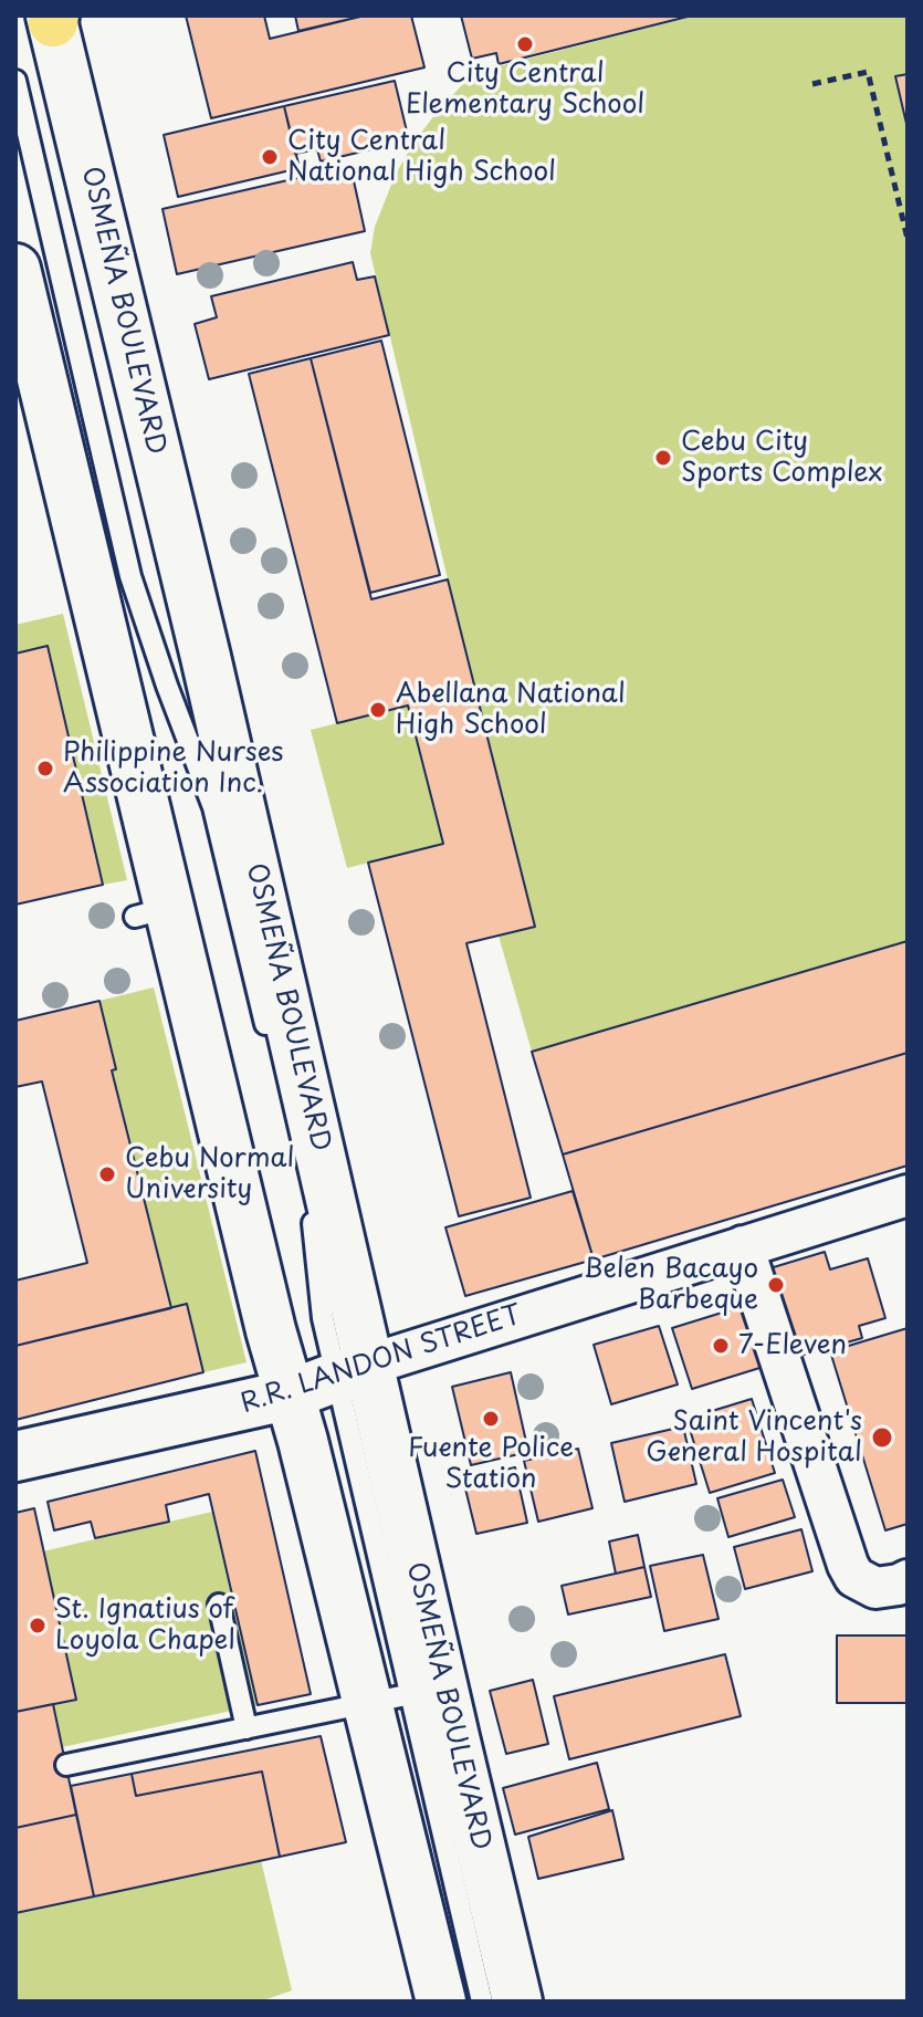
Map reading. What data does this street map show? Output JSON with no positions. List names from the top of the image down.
{
  "streets": {
    "main road": ["OSMEÑA BOULEVARD", "R.R. LANDON STREET"]
  },
  "crossings": [
    ["OSMEÑA BOULEVARD", "R.R. LANDON STREET"]
  ],
  "places": [
    "City Central Elementary School",
    "City Central National High School",
    "Cebu City Sports Complex",
    "Abellana National High School",
    "Philippine Nurses Association Inc.",
    "Cebu Normal University",
    "Belen Bacayo Barbeque",
    "7-Eleven",
    "Fuente Police Station",
    "Saint Vincent's General Hospital",
    "St. Ignatius of Loyola Chapel"
  ]
}
